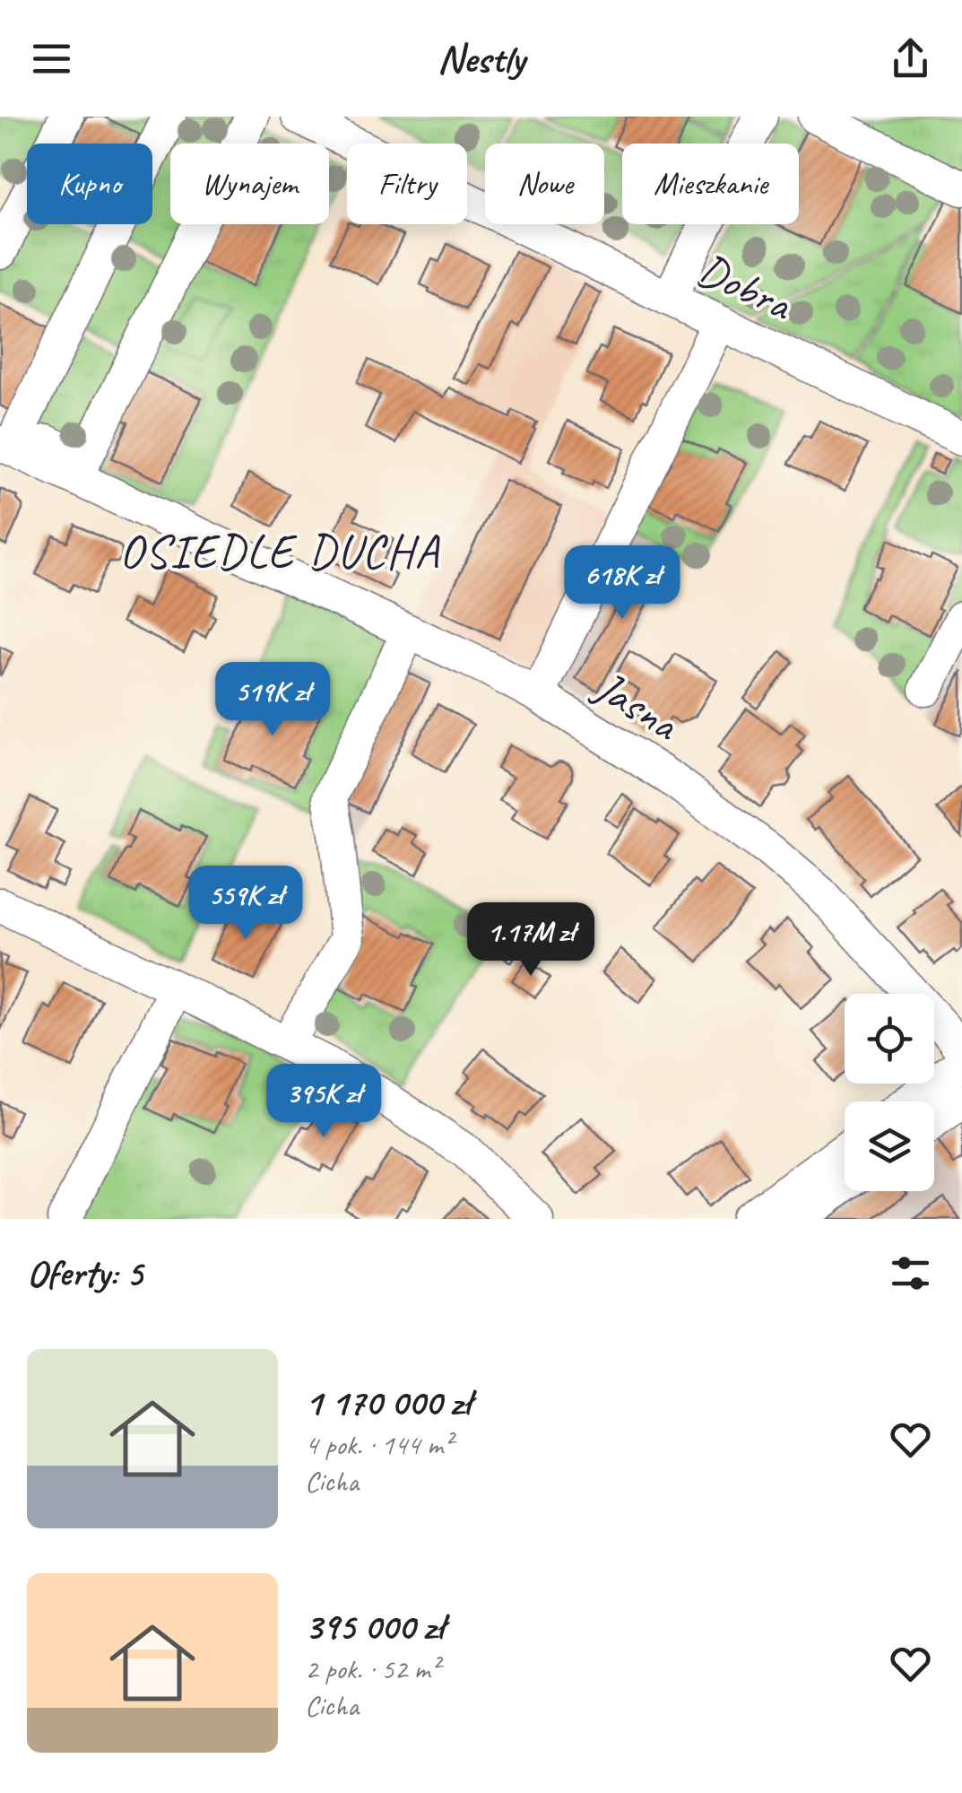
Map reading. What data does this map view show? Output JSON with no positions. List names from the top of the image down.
{
  "streets": {
    "street": ["Dobra", "Jasna"]
  },
  "districts": ["OSIEDLE DUCHA"],
  "page": {
    "header": "Nestly",
    "chip": [
      "Kupno",
      "Wynajem",
      "Filtry",
      "Nowe",
      "Mieszkanie"
    ],
    "price": [
      "618K zł",
      "519K zł",
      "559K zł",
      "1.17M zł",
      "395K zł"
    ],
    "heading": "Oferty: 5",
    "list": [
      {
        "name": "1 170 000 zł",
        "note": "4 pok. · 144 m² · Cicha"
      },
      {
        "name": "395 000 zł",
        "note": "2 pok. · 52 m² · Cicha"
      }
    ]
  }
}
